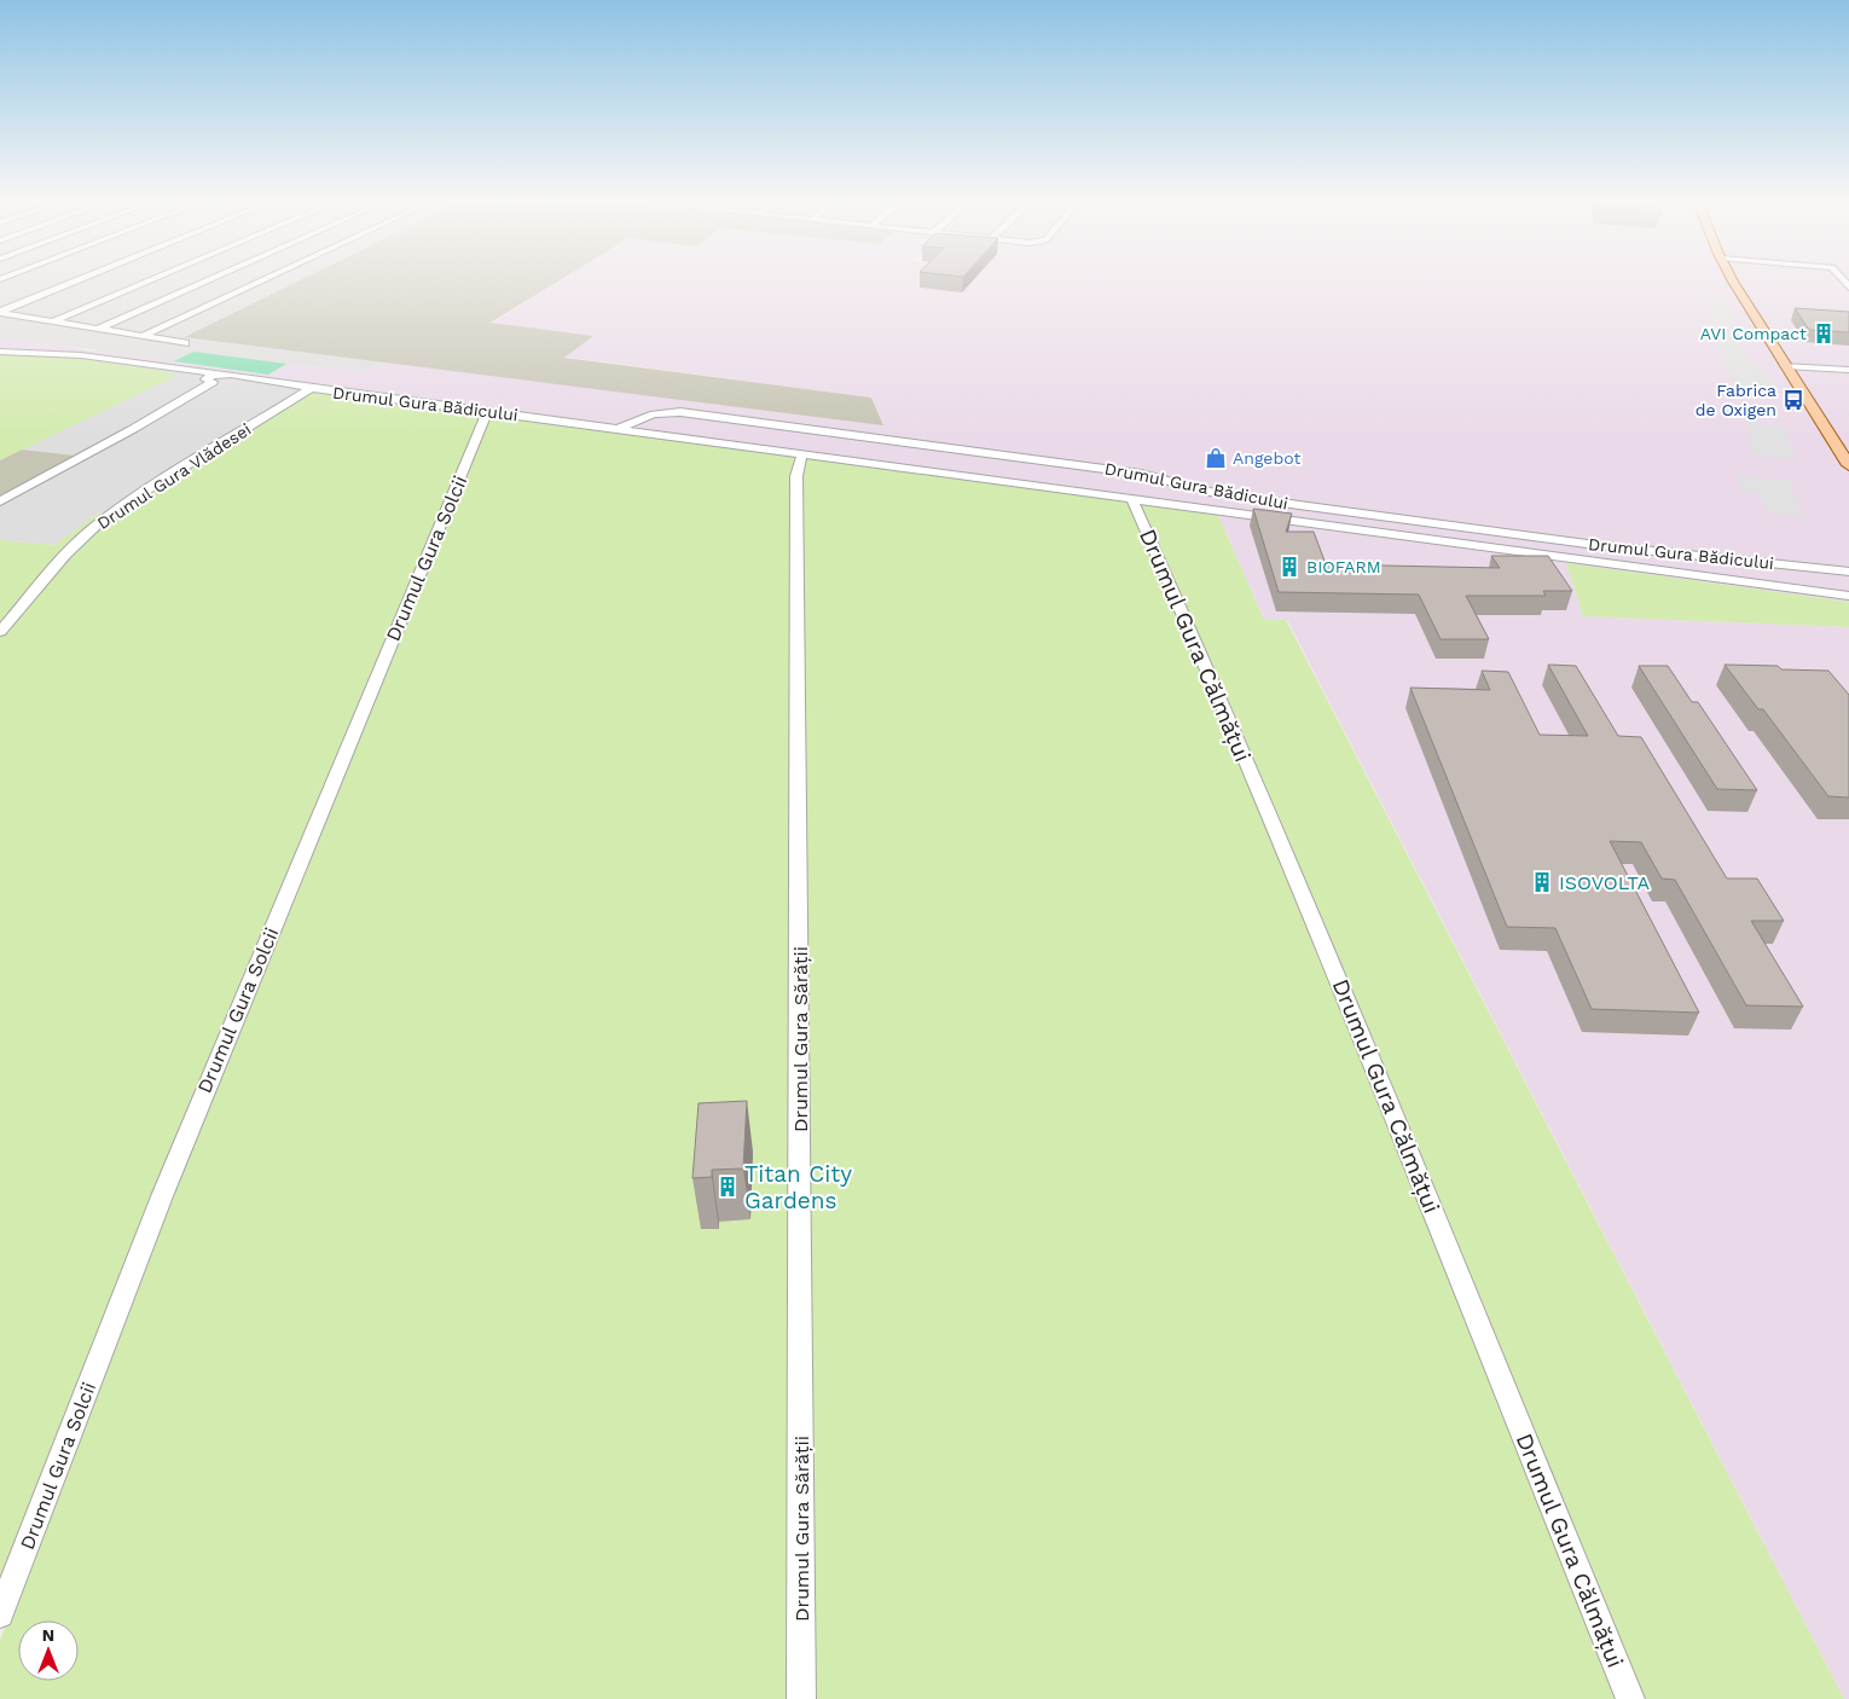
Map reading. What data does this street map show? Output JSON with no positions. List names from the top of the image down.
{
  "streets": {
    "street": [
      "Drumul Gura Bădicului",
      "Drumul Gura Vlădesei",
      "Drumul Gura Solcii",
      "Drumul Gura Călmățui",
      "Drumul Gura Sărății"
    ]
  },
  "crossings": [
    ["Drumul Gura Bădicului", "Drumul Gura Vlădesei"],
    ["Drumul Gura Bădicului", "Drumul Gura Solcii"],
    ["Drumul Gura Bădicului", "Drumul Gura Călmățui"],
    ["Drumul Gura Bădicului", "Drumul Gura Sărății"]
  ],
  "places": {
    "building": [
      "AVI Compact",
      "BIOFARM",
      "ISOVOLTA",
      "Titan City Gardens"
    ],
    "bus stop": ["Fabrica de Oxigen"],
    "shop": ["Angebot"]
  },
  "north": "top"
}
